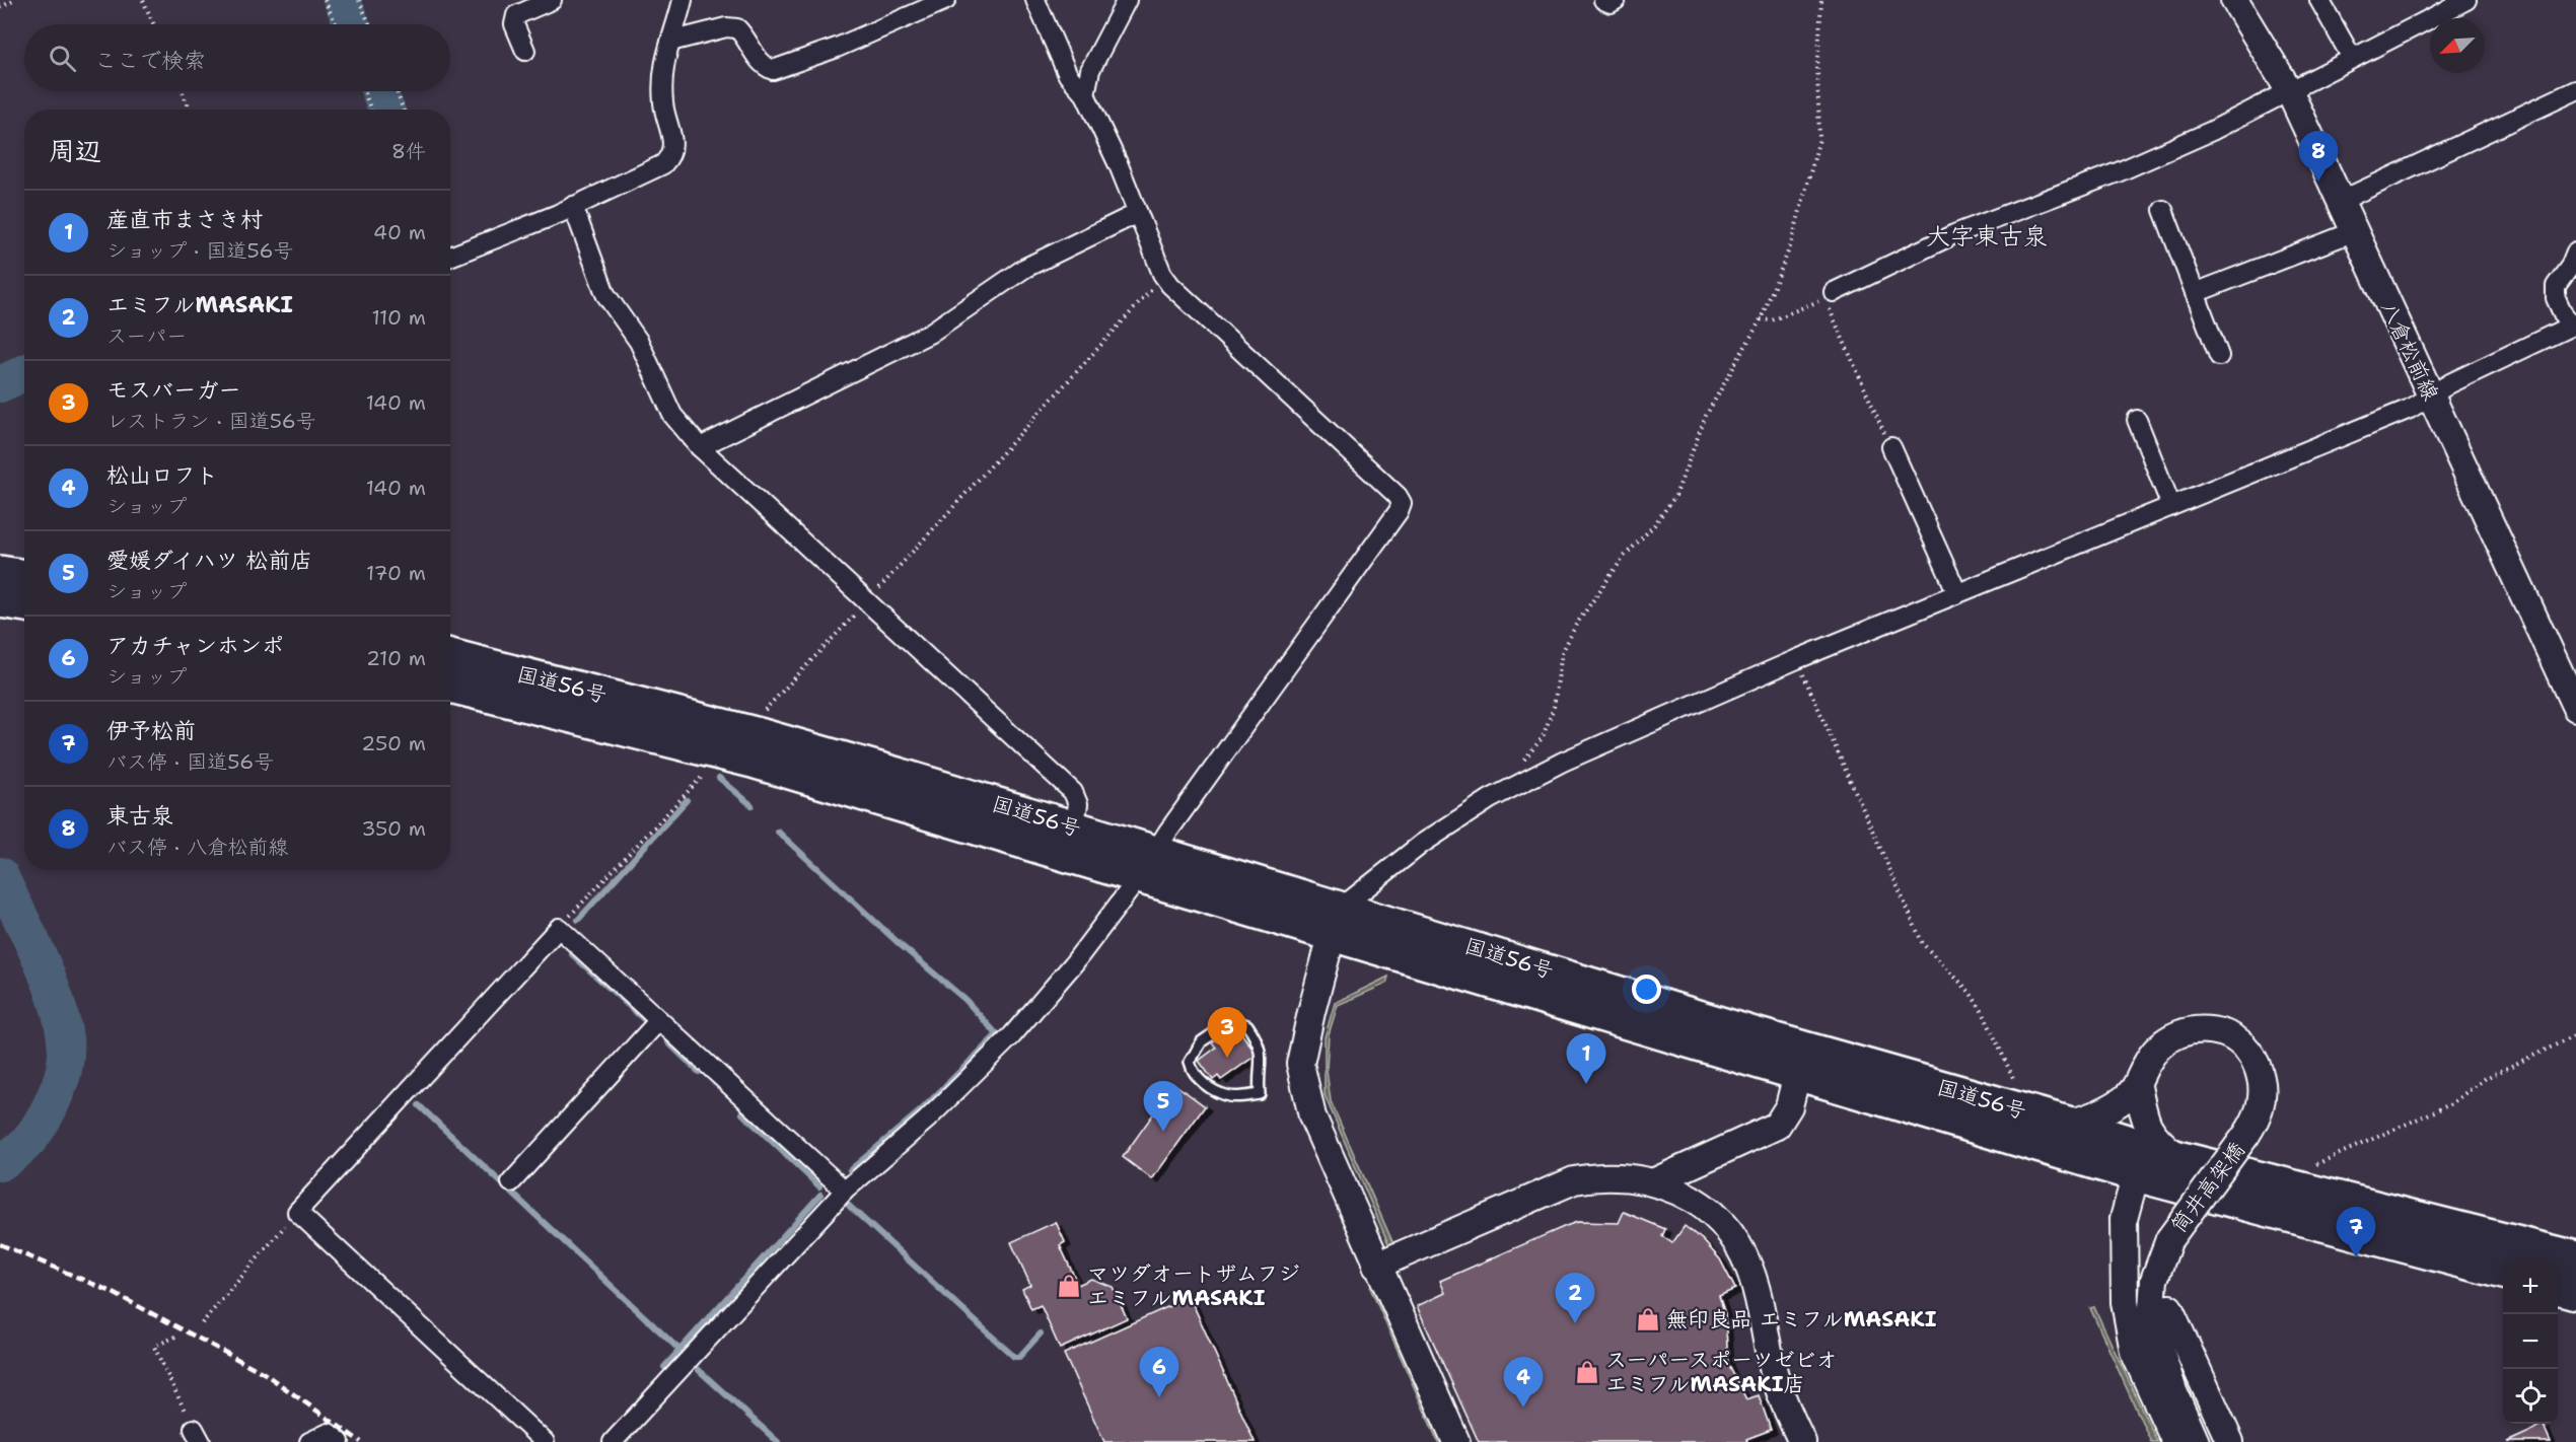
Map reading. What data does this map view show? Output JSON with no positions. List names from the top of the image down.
{
  "streets": {
    "highway": ["国道56号"],
    "street": ["八倉松前線", "筒井高架橋"]
  },
  "districts": ["大字東古泉"],
  "places": {
    "shop": ["マツダオートザムフジ エミフルMASAKI", "無印良品 エミフルMASAKI", "スーパースポーツゼビオ エミフルMASAKI店"]
  },
  "north": "bottom left",
  "page": {
    "search": "ここで検索",
    "heading": ["周辺", "8件"],
    "pins": [
      "8",
      "3",
      "1",
      "5",
      "7",
      "2",
      "6",
      "4"
    ],
    "list": [
      {
        "mark": "1",
        "name": "産直市まさき村",
        "note": "ショップ · 国道56号",
        "value": "40 m"
      },
      {
        "mark": "2",
        "name": "エミフルMASAKI",
        "note": "スーパー",
        "value": "110 m"
      },
      {
        "mark": "3",
        "name": "モスバーガー",
        "note": "レストラン · 国道56号",
        "value": "140 m"
      },
      {
        "mark": "4",
        "name": "松山ロフト",
        "note": "ショップ",
        "value": "140 m"
      },
      {
        "mark": "5",
        "name": "愛媛ダイハツ 松前店",
        "note": "ショップ",
        "value": "170 m"
      },
      {
        "mark": "6",
        "name": "アカチャンホンポ",
        "note": "ショップ",
        "value": "210 m"
      },
      {
        "mark": "7",
        "name": "伊予松前",
        "note": "バス停 · 国道56号",
        "value": "250 m"
      },
      {
        "mark": "8",
        "name": "東古泉",
        "note": "バス停 · 八倉松前線",
        "value": "350 m"
      }
    ],
    "map_buttons": ["+", "−"]
  }
}
